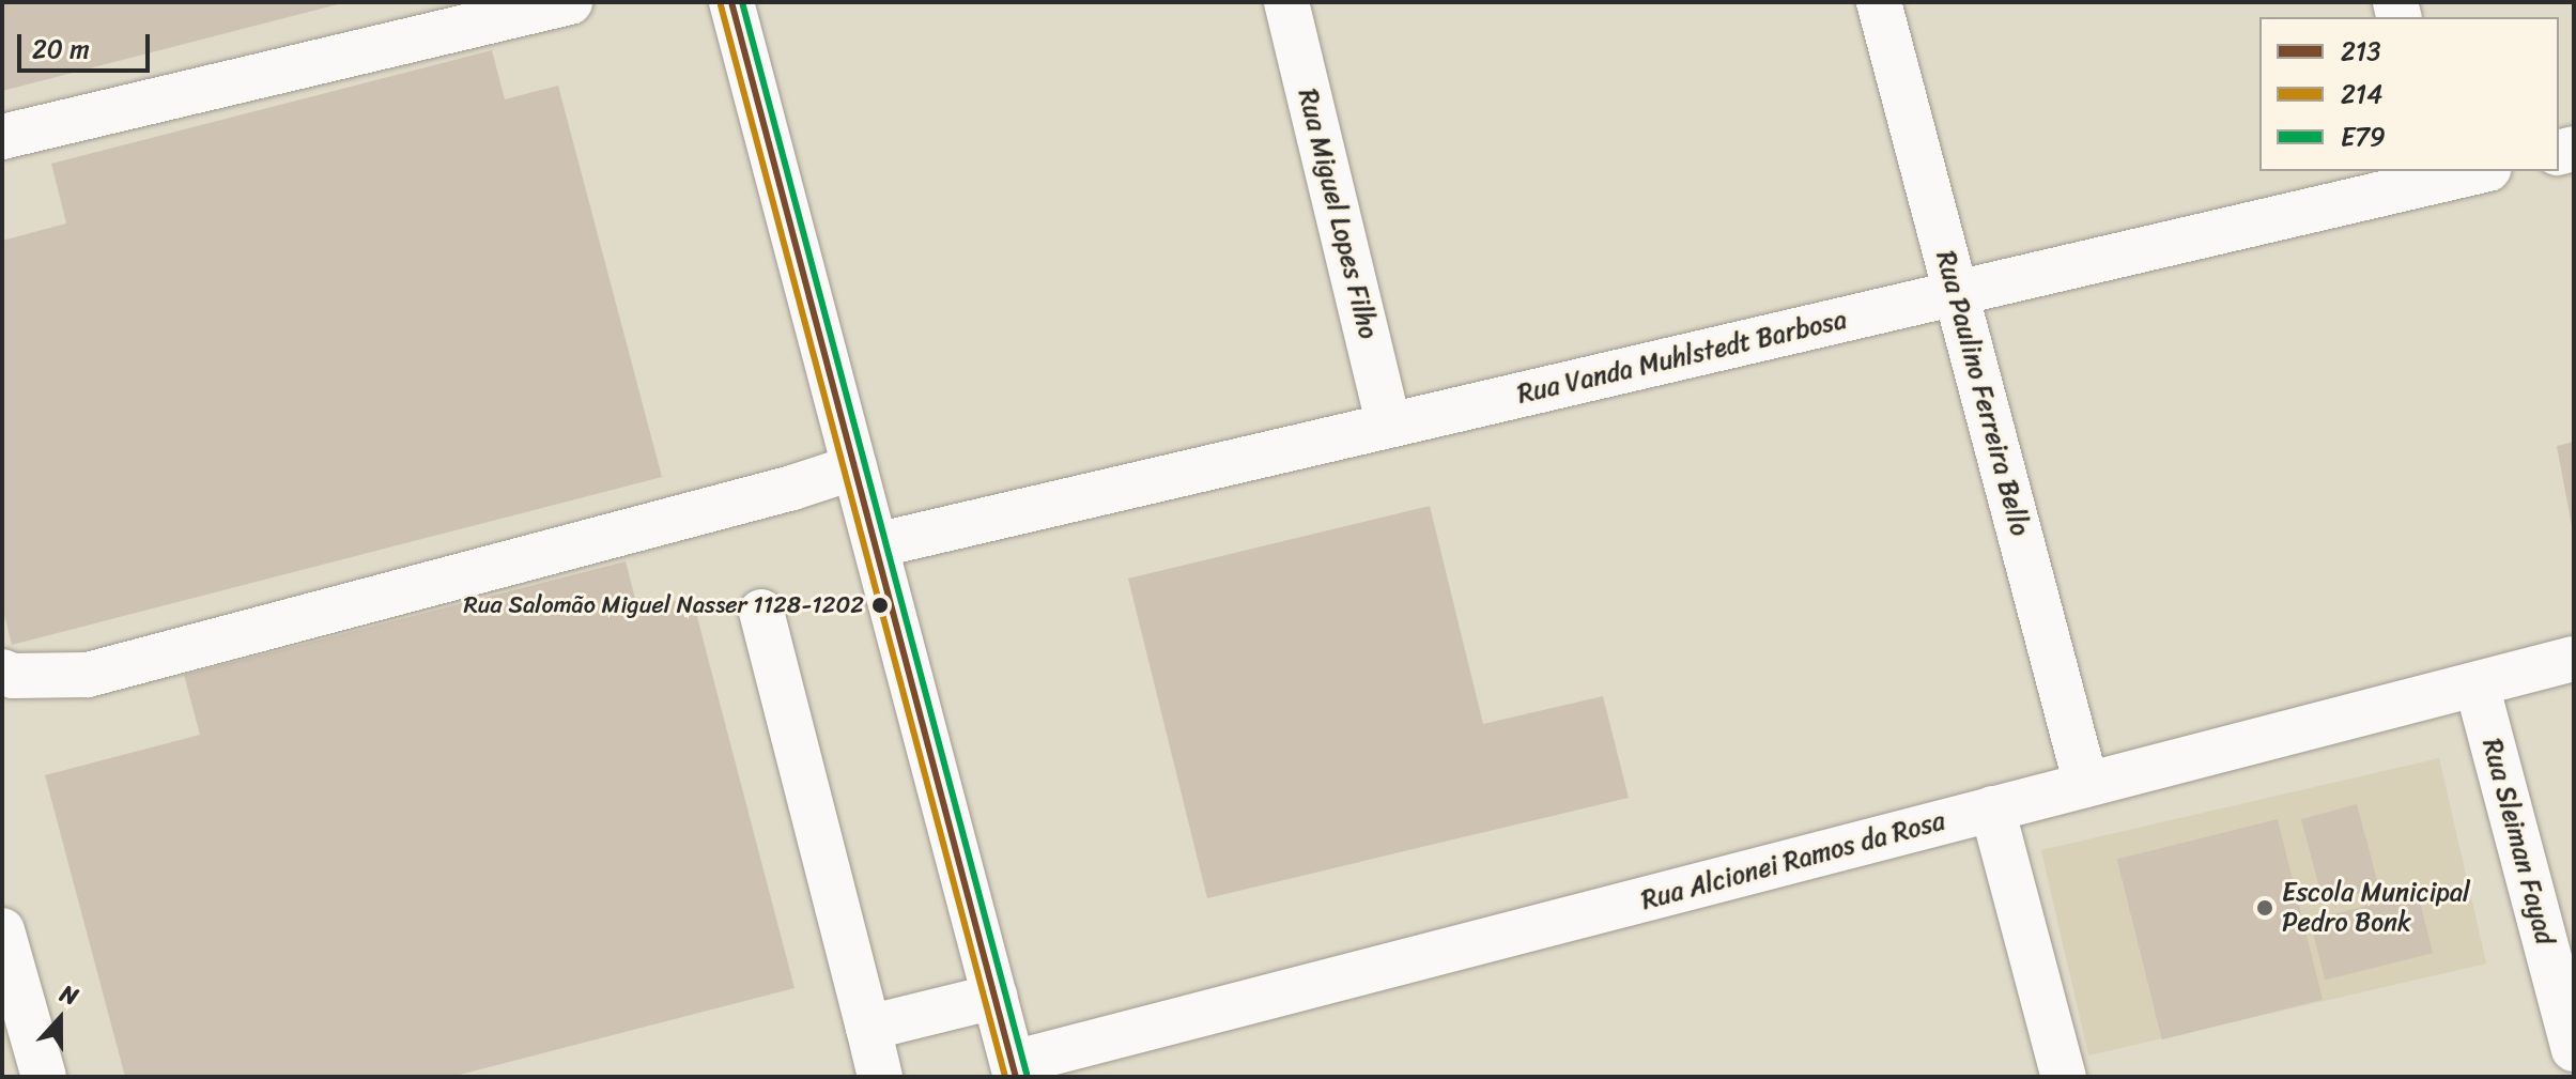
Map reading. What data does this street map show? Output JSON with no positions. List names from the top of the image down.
{
  "streets": {
    "street": [
      "Rua Miguel Lopes Filho",
      "Rua Vanda Muhlstedt Barbosa",
      "Rua Paulino Ferreira Bello",
      "Rua Sleiman Fayad",
      "Rua Alcionei Ramos da Rosa"
    ]
  },
  "crossings": [
    ["Rua Miguel Lopes Filho", "Rua Vanda Muhlstedt Barbosa"],
    ["Rua Vanda Muhlstedt Barbosa", "Rua Paulino Ferreira Bello"],
    ["Rua Paulino Ferreira Bello", "Rua Alcionei Ramos da Rosa"],
    ["Rua Sleiman Fayad", "Rua Alcionei Ramos da Rosa"]
  ],
  "places": ["Rua Salomão Miguel Nasser 1128-1202", "Escola Municipal Pedro Bonk"],
  "lines": ["transit line 213", "transit line E79", "transit line 214"],
  "legend": ["213", "214", "E79"],
  "scale_bar": "20 m",
  "north": "top"
}
